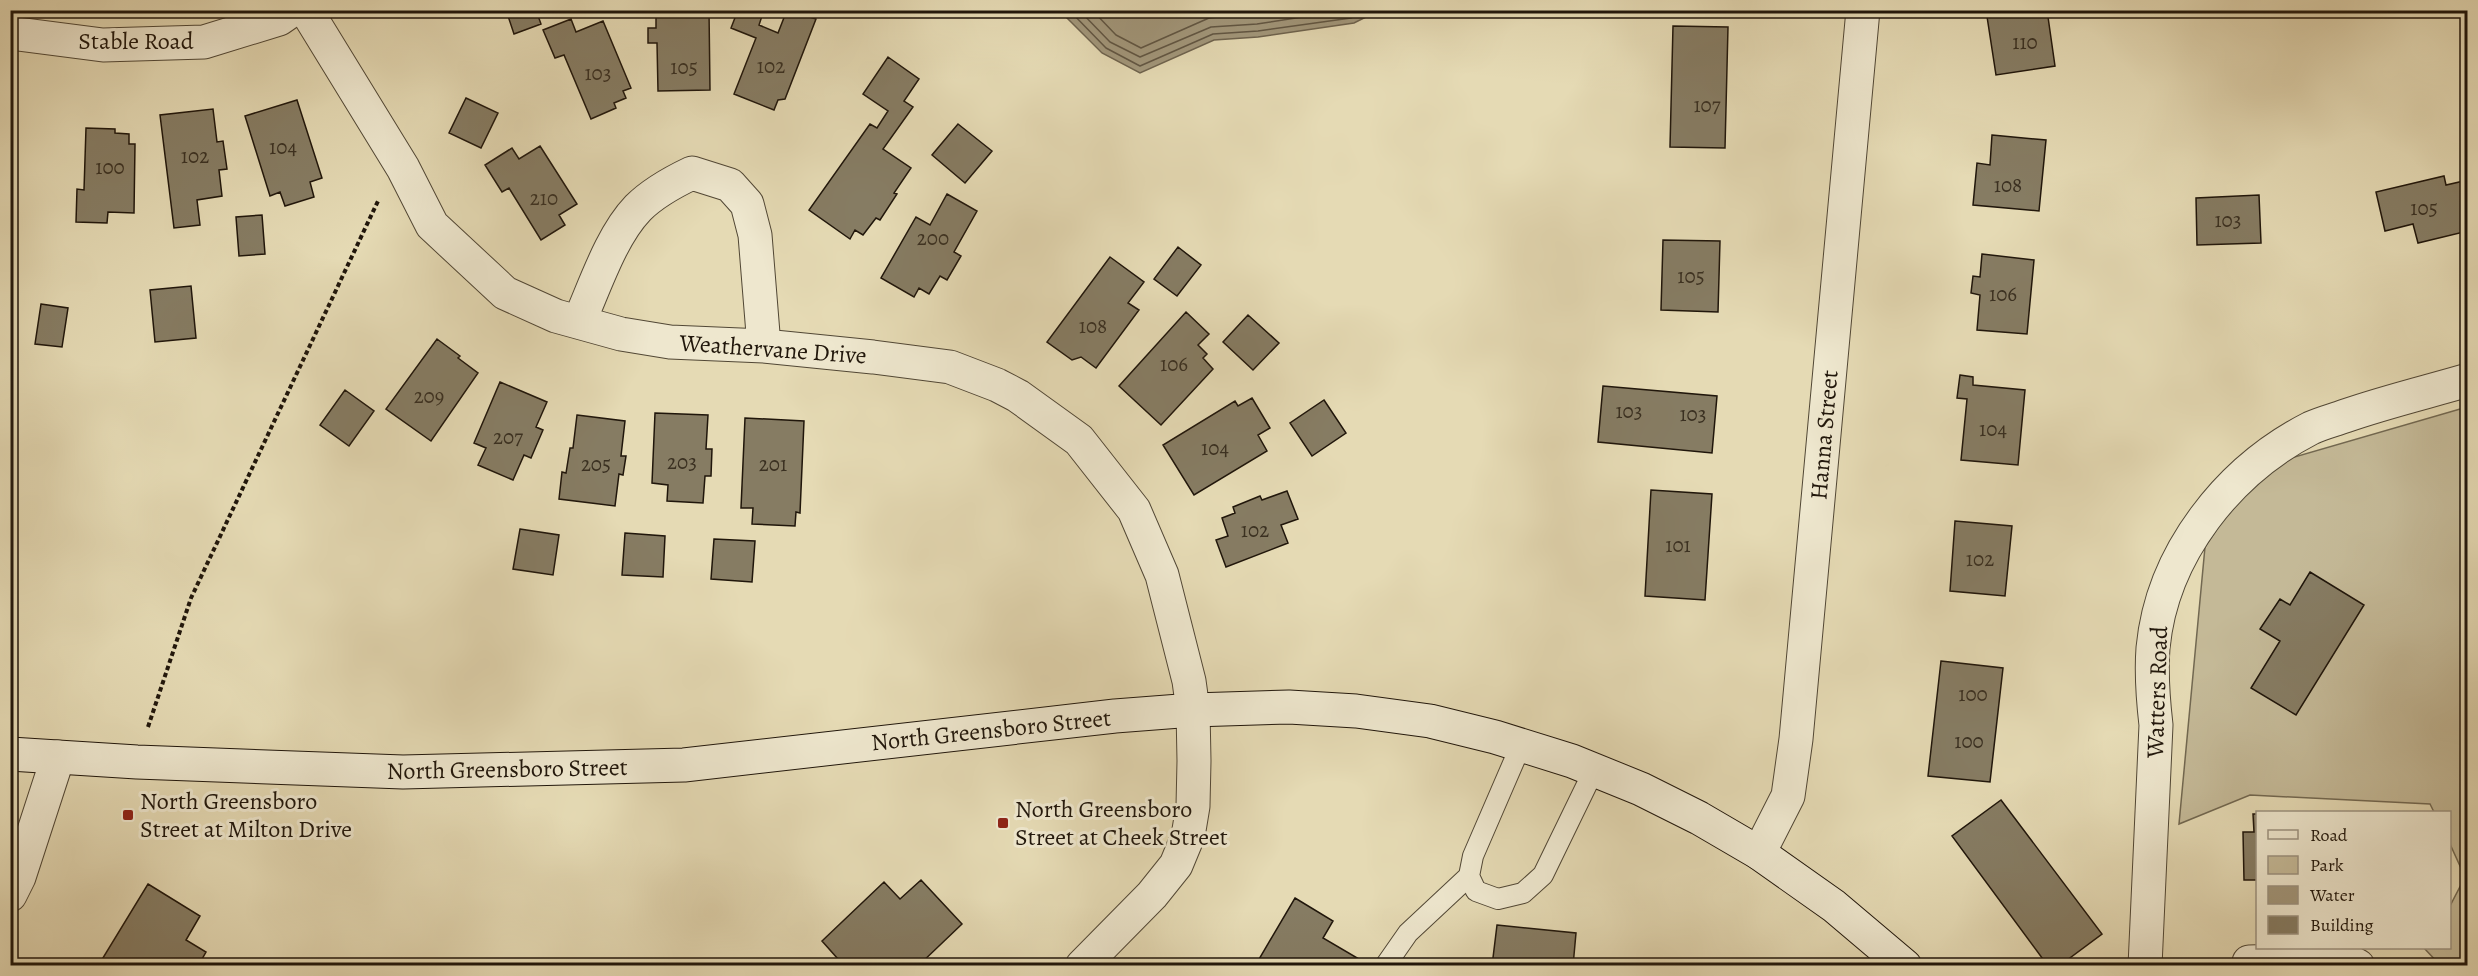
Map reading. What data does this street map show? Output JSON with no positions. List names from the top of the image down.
{
  "streets": {
    "street": [
      "Stable Road",
      "Weathervane Drive",
      "Hanna Street",
      "Watters Road",
      "North Greensboro Street"
    ]
  },
  "crossings": [
    ["Weathervane Drive", "North Greensboro Street"],
    ["Hanna Street", "North Greensboro Street"]
  ],
  "places": {
    "transit": ["North Greensboro Street at Milton Drive", "North Greensboro Street at Cheek Street"]
  },
  "house_numbers": [
    "110",
    "102",
    "105",
    "103",
    "107",
    "104",
    "102",
    "100",
    "108",
    "210",
    "105",
    "103",
    "200",
    "105",
    "106",
    "108",
    "106",
    "209",
    "103",
    "103",
    "104",
    "207",
    "104",
    "203",
    "205",
    "201",
    "102",
    "101",
    "102",
    "100",
    "100"
  ],
  "legend": [
    "Road",
    "Park",
    "Water",
    "Building"
  ]
}
